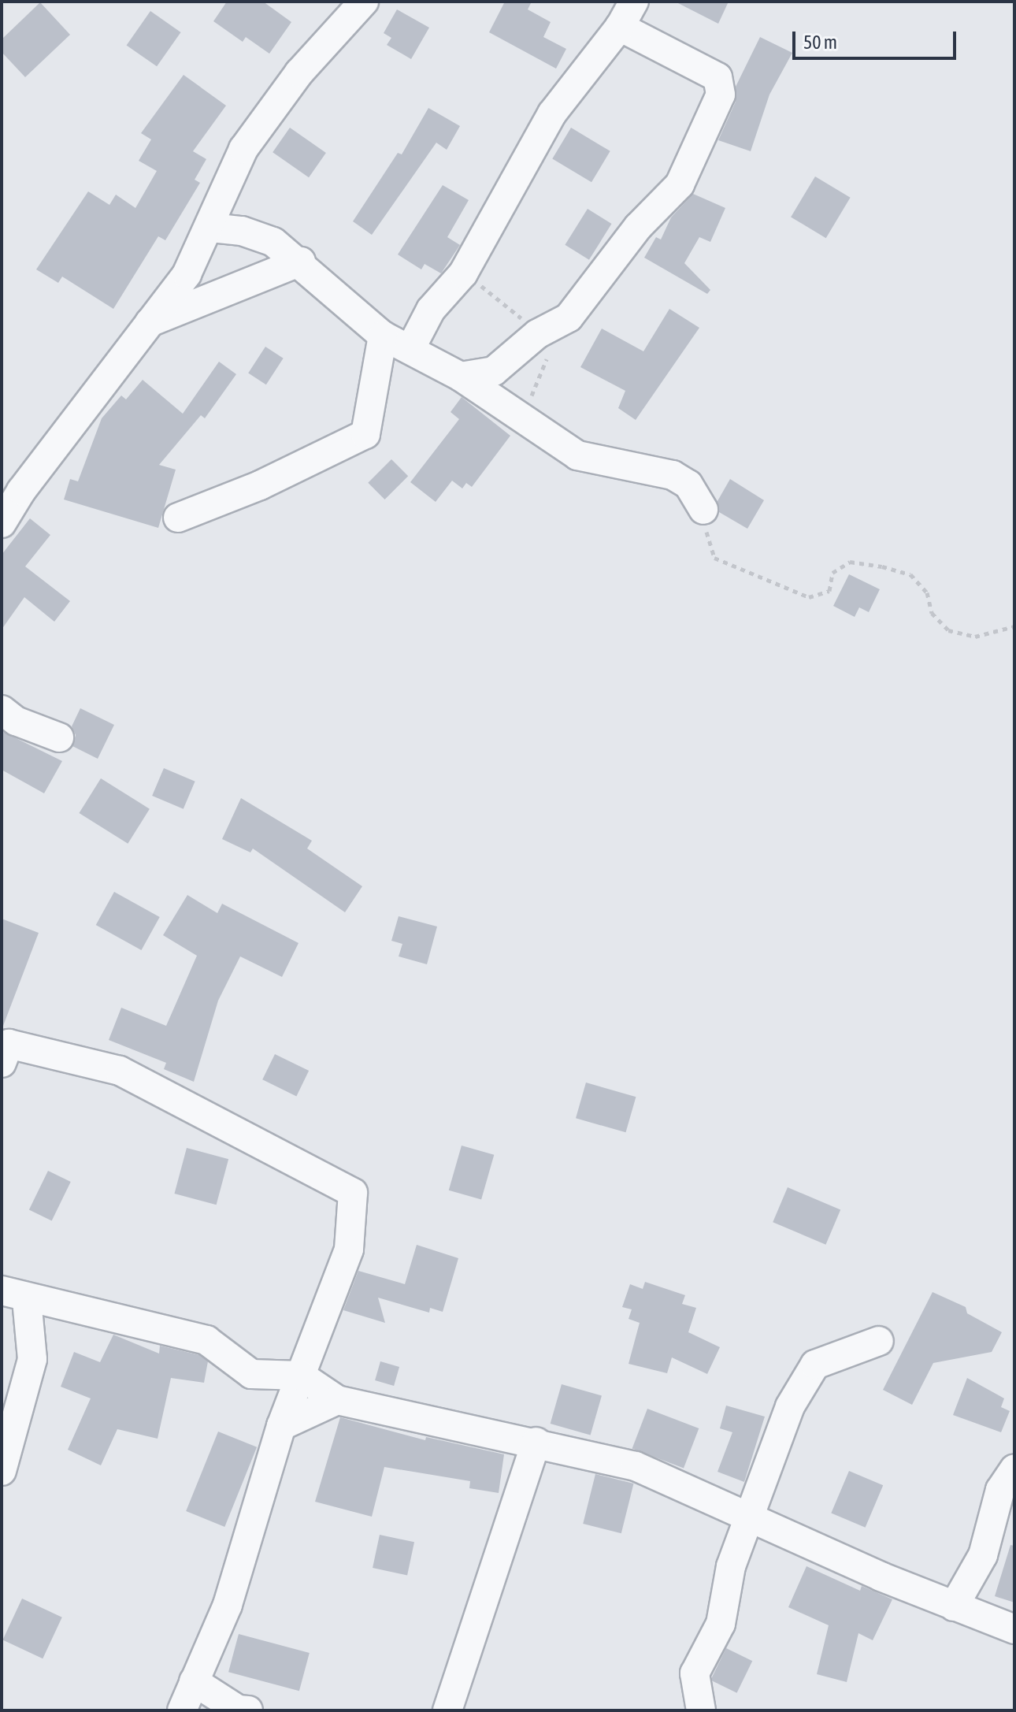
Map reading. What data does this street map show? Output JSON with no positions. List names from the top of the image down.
{
  "scale_bar": "50 m"
}
